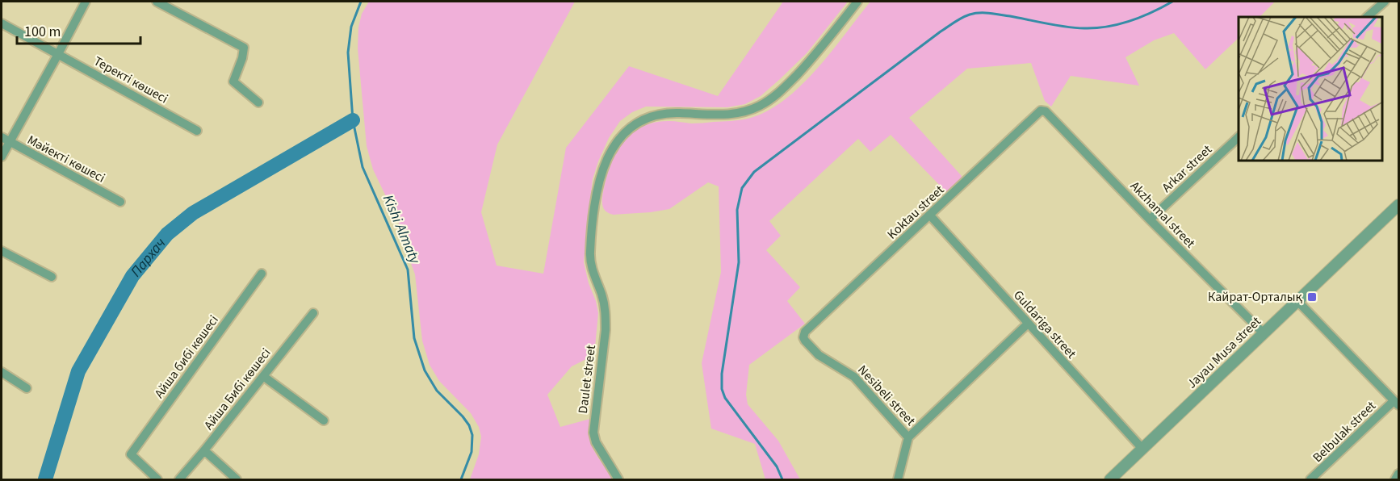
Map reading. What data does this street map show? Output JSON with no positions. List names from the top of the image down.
{
  "streets": {
    "street": [
      "Теректі көшесі",
      "Мәйекті көшесі",
      "Arkar street",
      "Koktau street",
      "Akzhamal street",
      "Guldariga street",
      "Jayau Musa street",
      "Айша бибі көшесі",
      "Daulet street",
      "Айша Бибі көшесі",
      "Nesibeli street",
      "Belbulak street"
    ]
  },
  "crossings": [
    ["Arkar street", "Akzhamal street"],
    ["Koktau street", "Akzhamal street"],
    ["Koktau street", "Guldariga street"],
    ["Koktau street", "Nesibeli street"],
    ["Akzhamal street", "Jayau Musa street"],
    ["Guldariga street", "Jayau Musa street"]
  ],
  "water": ["Kіshі Almaty", "Пархач"],
  "places": {
    "transit": ["Кайрат-Орталық"]
  },
  "scale_bar": "100 m"
}
